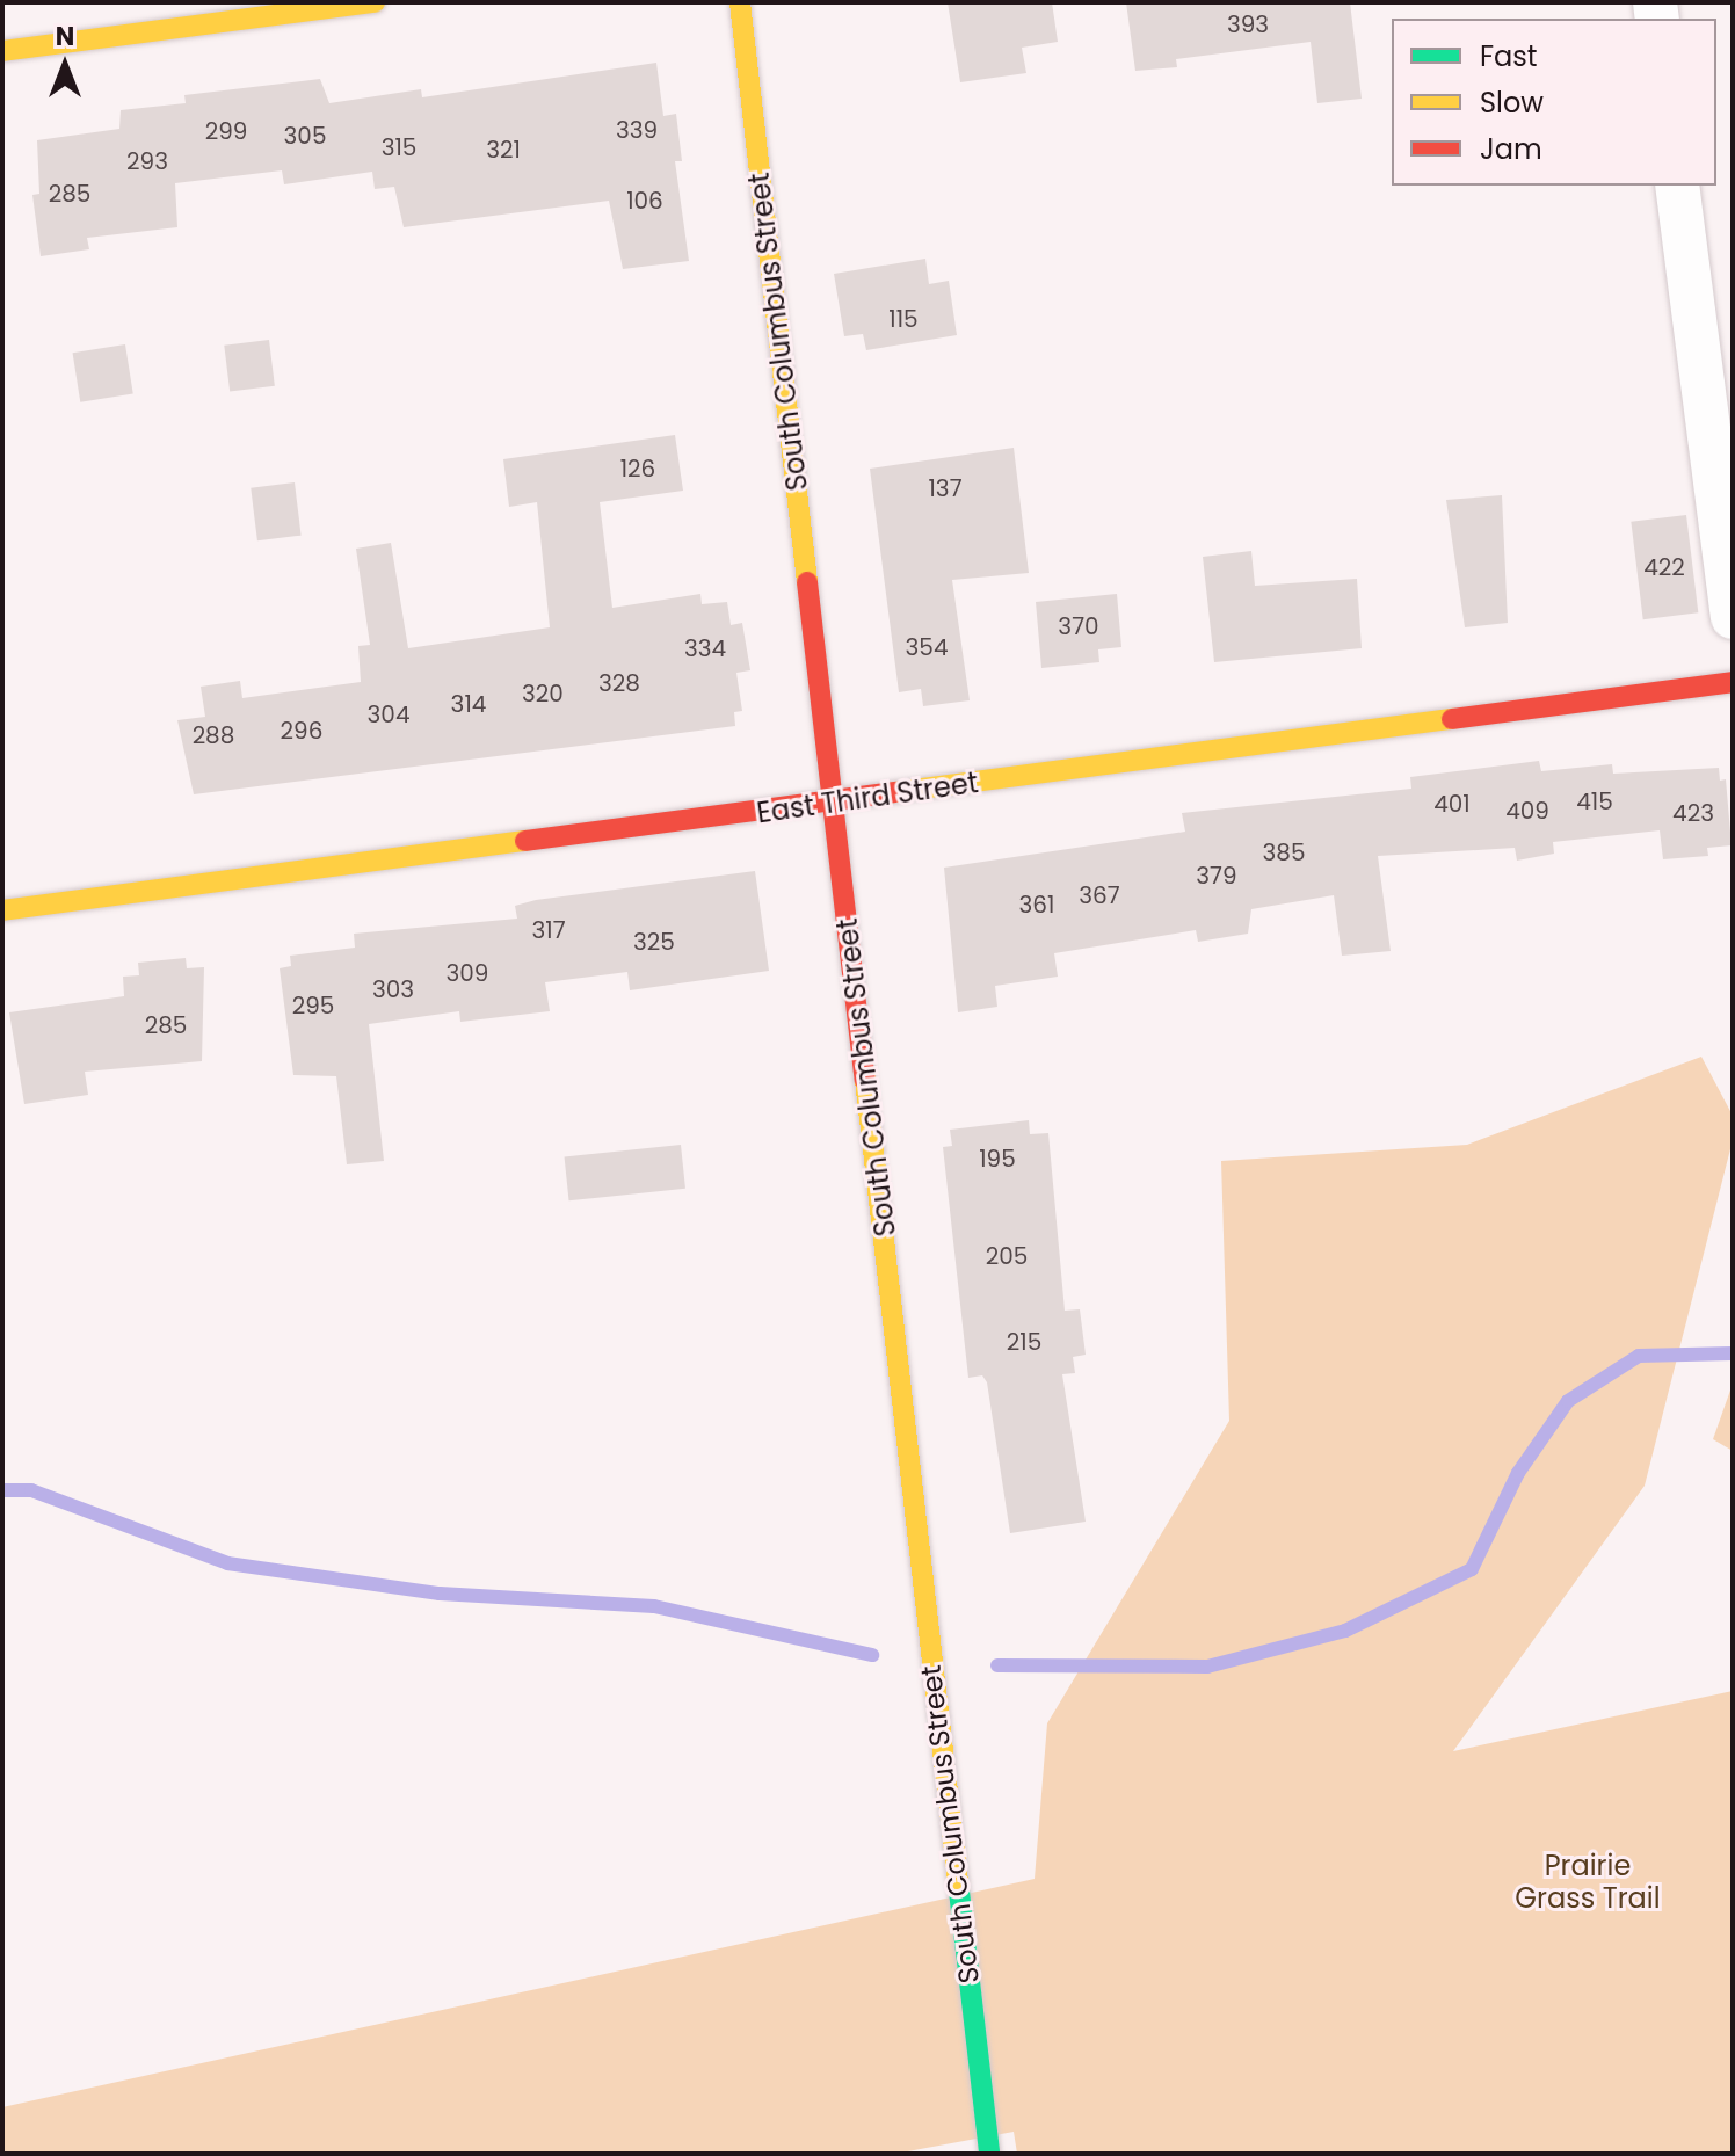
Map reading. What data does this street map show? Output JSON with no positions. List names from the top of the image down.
{
  "streets": {
    "street": ["South Columbus Street", "East Third Street"]
  },
  "crossings": [
    ["South Columbus Street", "East Third Street"]
  ],
  "parks": ["Prairie Grass Trail"],
  "house_numbers": [
    "393",
    "339",
    "299",
    "305",
    "315",
    "321",
    "293",
    "285",
    "106",
    "115",
    "126",
    "137",
    "422",
    "370",
    "354",
    "334",
    "328",
    "320",
    "314",
    "304",
    "296",
    "288",
    "415",
    "401",
    "409",
    "423",
    "385",
    "379",
    "367",
    "361",
    "317",
    "325",
    "309",
    "303",
    "295",
    "285",
    "195",
    "205",
    "215"
  ],
  "legend": ["Fast", "Slow", "Jam"],
  "north": "top"
}
